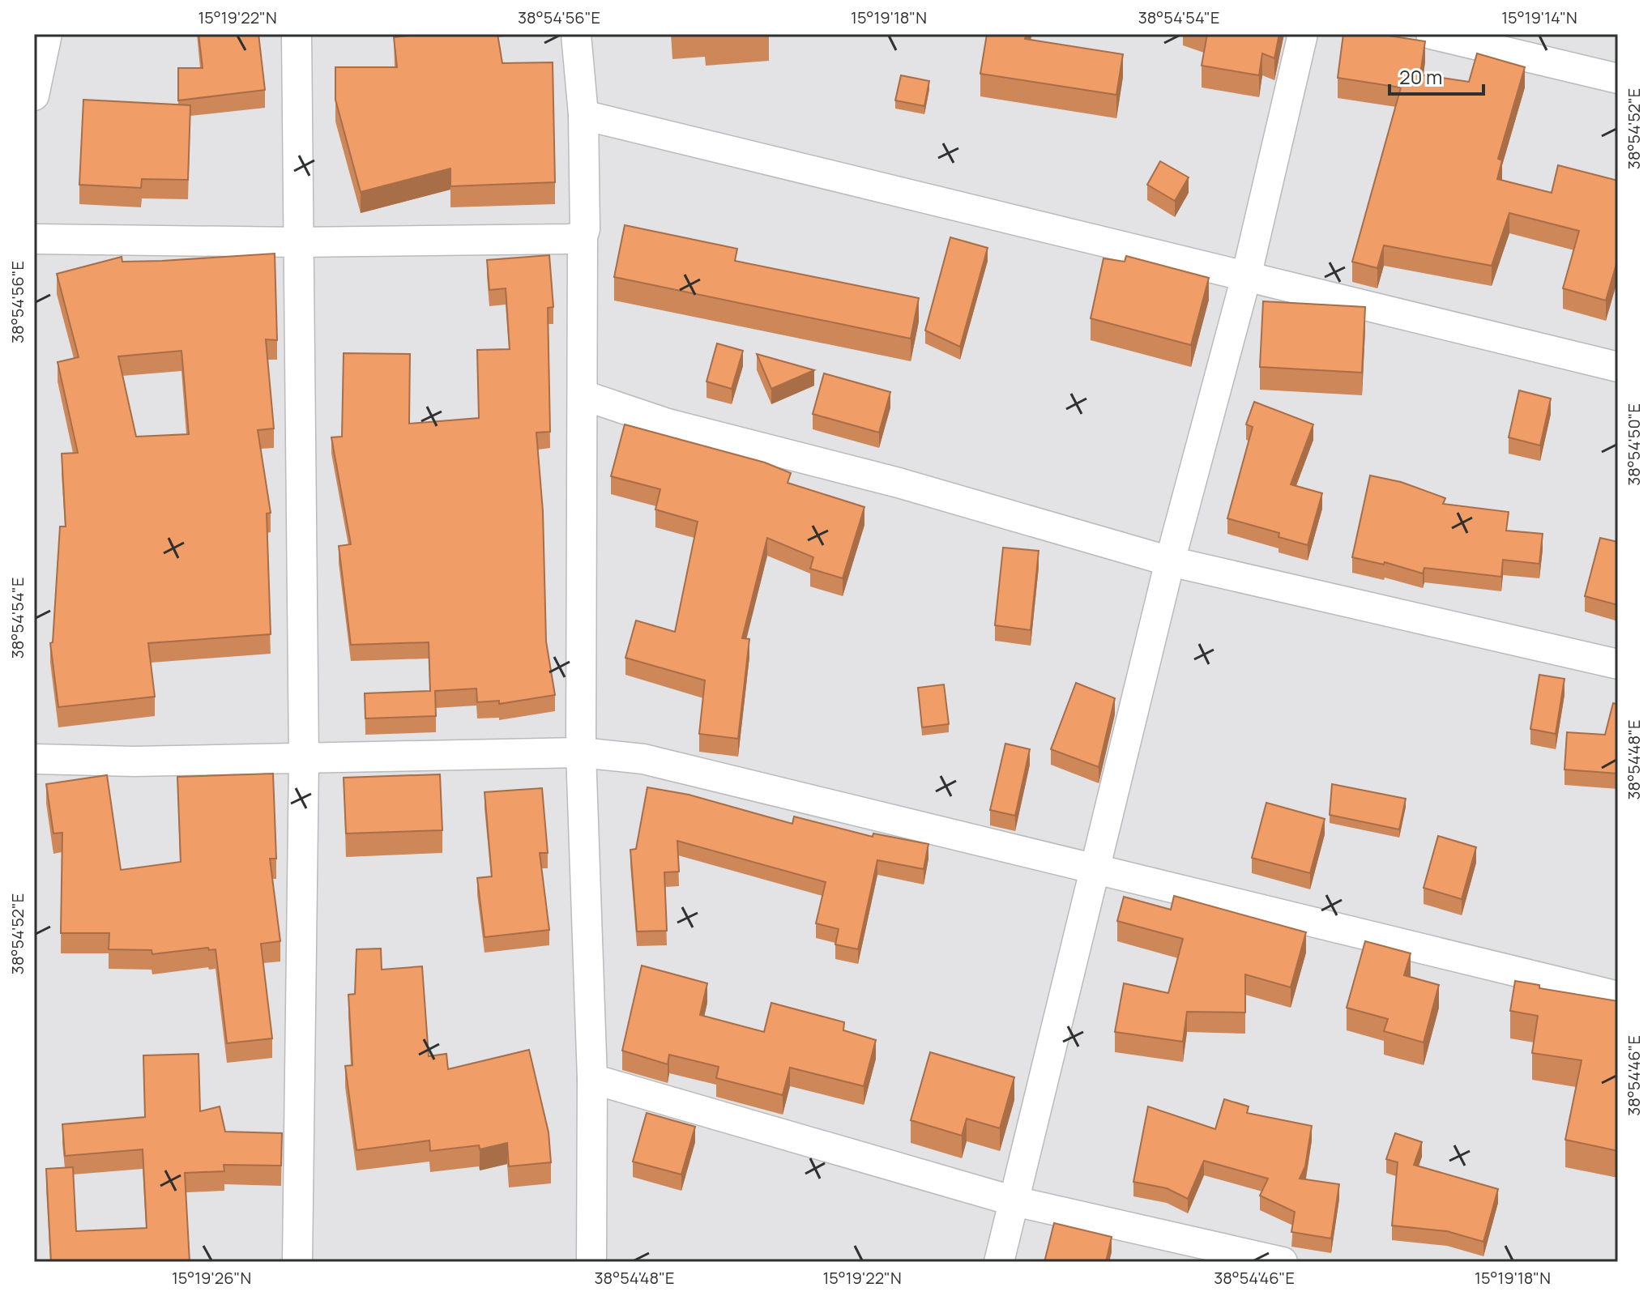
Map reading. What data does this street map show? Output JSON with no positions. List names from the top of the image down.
{
  "scale_bar": "20 m",
  "coordinates": [
    "15°19'22\"N",
    "38°54'56\"E",
    "15°19'18\"N",
    "38°54'54\"E",
    "15°19'14\"N",
    "38°54'52\"E",
    "38°54'50\"E",
    "38°54'48\"E",
    "38°54'46\"E",
    "15°19'26\"N"
  ]
}
